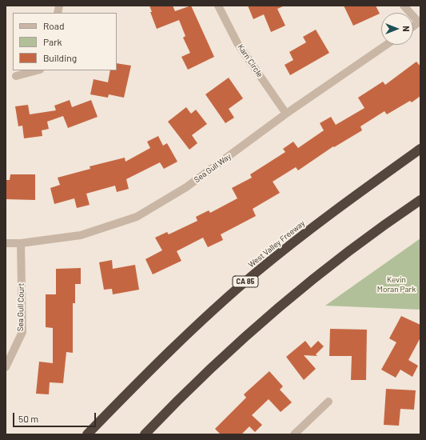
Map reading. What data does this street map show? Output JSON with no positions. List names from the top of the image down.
{
  "streets": {
    "highway": ["West Valley Freeway", "CA 85"],
    "street": ["Karn Circle", "Sea Gull Way", "Sea Gull Court"]
  },
  "crossings": [
    ["Karn Circle", "Sea Gull Way"],
    ["Sea Gull Way", "Sea Gull Court"]
  ],
  "parks": ["Kevin Moran Park"],
  "legend": ["Road", "Park", "Building"],
  "scale_bar": "50 m",
  "north": "right"
}
